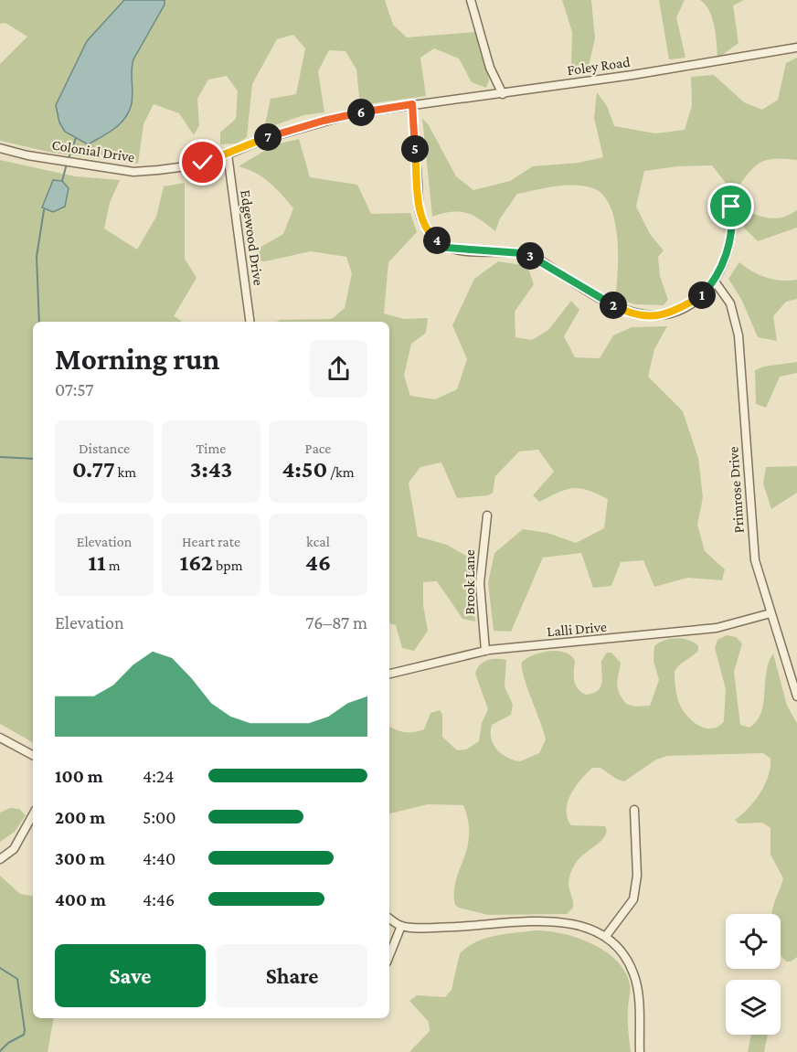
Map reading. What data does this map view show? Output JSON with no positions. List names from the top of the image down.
{
  "streets": {
    "street": [
      "Foley Road",
      "Colonial Drive",
      "Edgewood Drive",
      "Primrose Drive",
      "Brook Lane",
      "Lalli Drive"
    ]
  },
  "crossings": [
    ["Foley Road", "Colonial Drive"],
    ["Colonial Drive", "Edgewood Drive"],
    ["Primrose Drive", "Lalli Drive"],
    ["Brook Lane", "Lalli Drive"]
  ],
  "page": {
    "pins": [
      "6",
      "7",
      "5",
      "4",
      "3",
      "1",
      "2"
    ],
    "heading": ["Morning run", "07:57"],
    "stats": [
      ["Distance", "0.77 km"],
      ["Time", "3:43"],
      ["Pace", "4:50 /km"],
      ["Elevation", "11 m"],
      ["Heart rate", "162 bpm"],
      ["kcal", "46"]
    ],
    "chart": ["Elevation", "76–87 m"],
    "list": [
      {
        "name": "100 m",
        "note": "4:24"
      },
      {
        "name": "200 m",
        "note": "5:00"
      },
      {
        "name": "300 m",
        "note": "4:40"
      },
      {
        "name": "400 m",
        "note": "4:46"
      }
    ],
    "buttons": ["Save", "Share"]
  }
}
